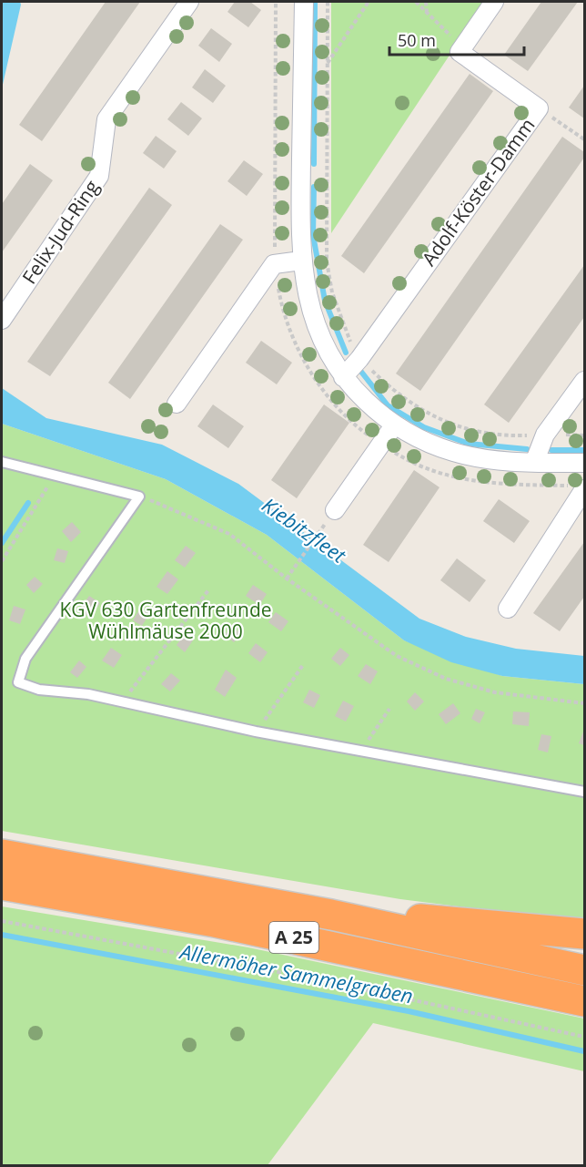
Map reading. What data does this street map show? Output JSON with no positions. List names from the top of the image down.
{
  "streets": {
    "highway": ["A 25"],
    "street": ["Adolf-Köster-Damm", "Felix-Jud-Ring"]
  },
  "water": ["Kiebitzfleet", "Allermöher Sammelgraben"],
  "parks": ["KGV 630 Gartenfreunde Wühlmäuse 2000"],
  "scale_bar": "50 m"
}
